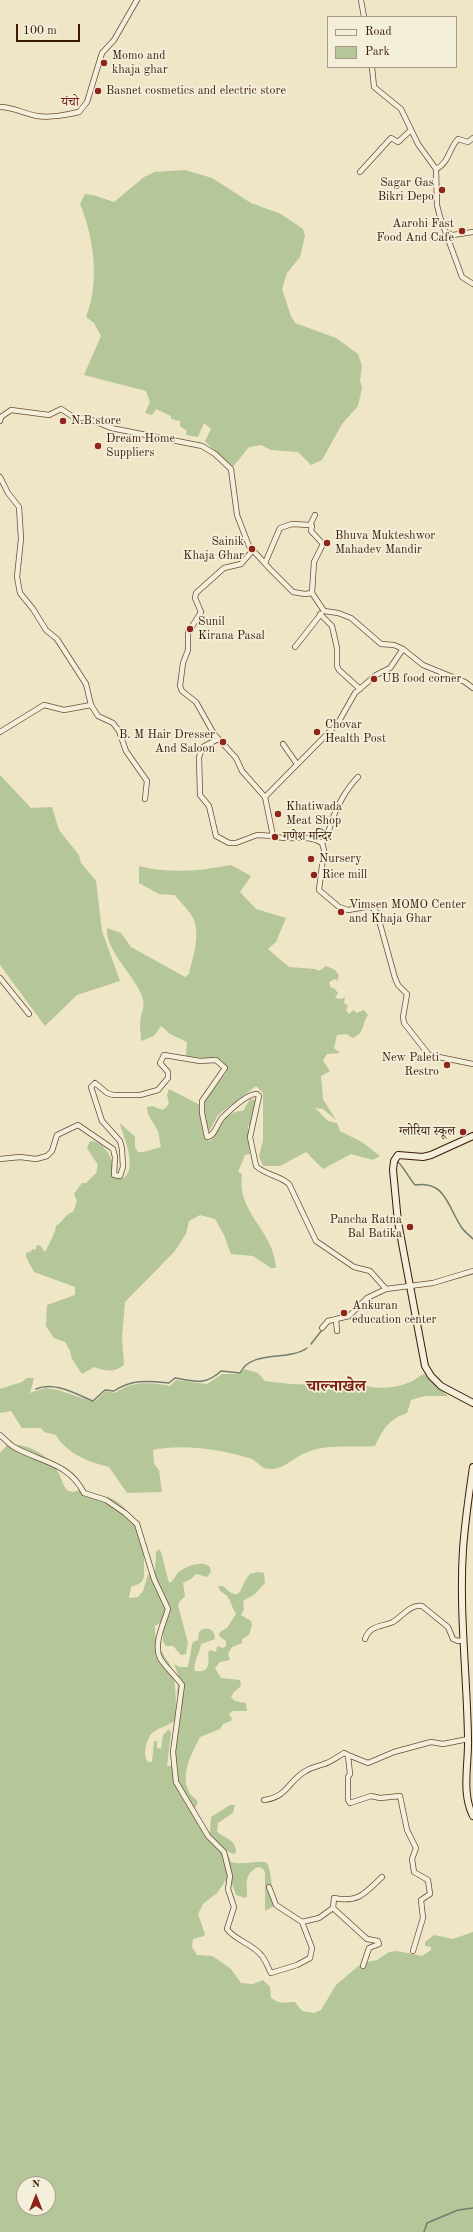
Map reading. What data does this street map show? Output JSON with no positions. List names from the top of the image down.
{
  "districts": ["यंचो", "चाल्नाखेल"],
  "places": [
    "Momo and khaja ghar",
    "Basnet cosmetics and electric store",
    "Sagar Gas Bikri Depo",
    "Aarohi Fast Food And Cafe",
    "N.B store",
    "Dream Home Suppliers",
    "Bhuva Mukteshwor Mahadev Mandir",
    "Sainik Khaja Ghar",
    "Sunil Kirana Pasal",
    "UB food corner",
    "Chovar Health Post",
    "B. M Hair Dresser And Saloon",
    "Khatiwada Meat Shop",
    "गणेश मन्दिर",
    "Nursery",
    "Rice mill",
    "Vimsen MOMO Center and Khaja Ghar",
    "New Paleti Restro",
    "ग्लोरिया स्कूल",
    "Pancha Ratna Bal Batika",
    "Ankuran education center"
  ],
  "legend": ["Road", "Park"],
  "scale_bar": "100 m",
  "north": "top"
}
